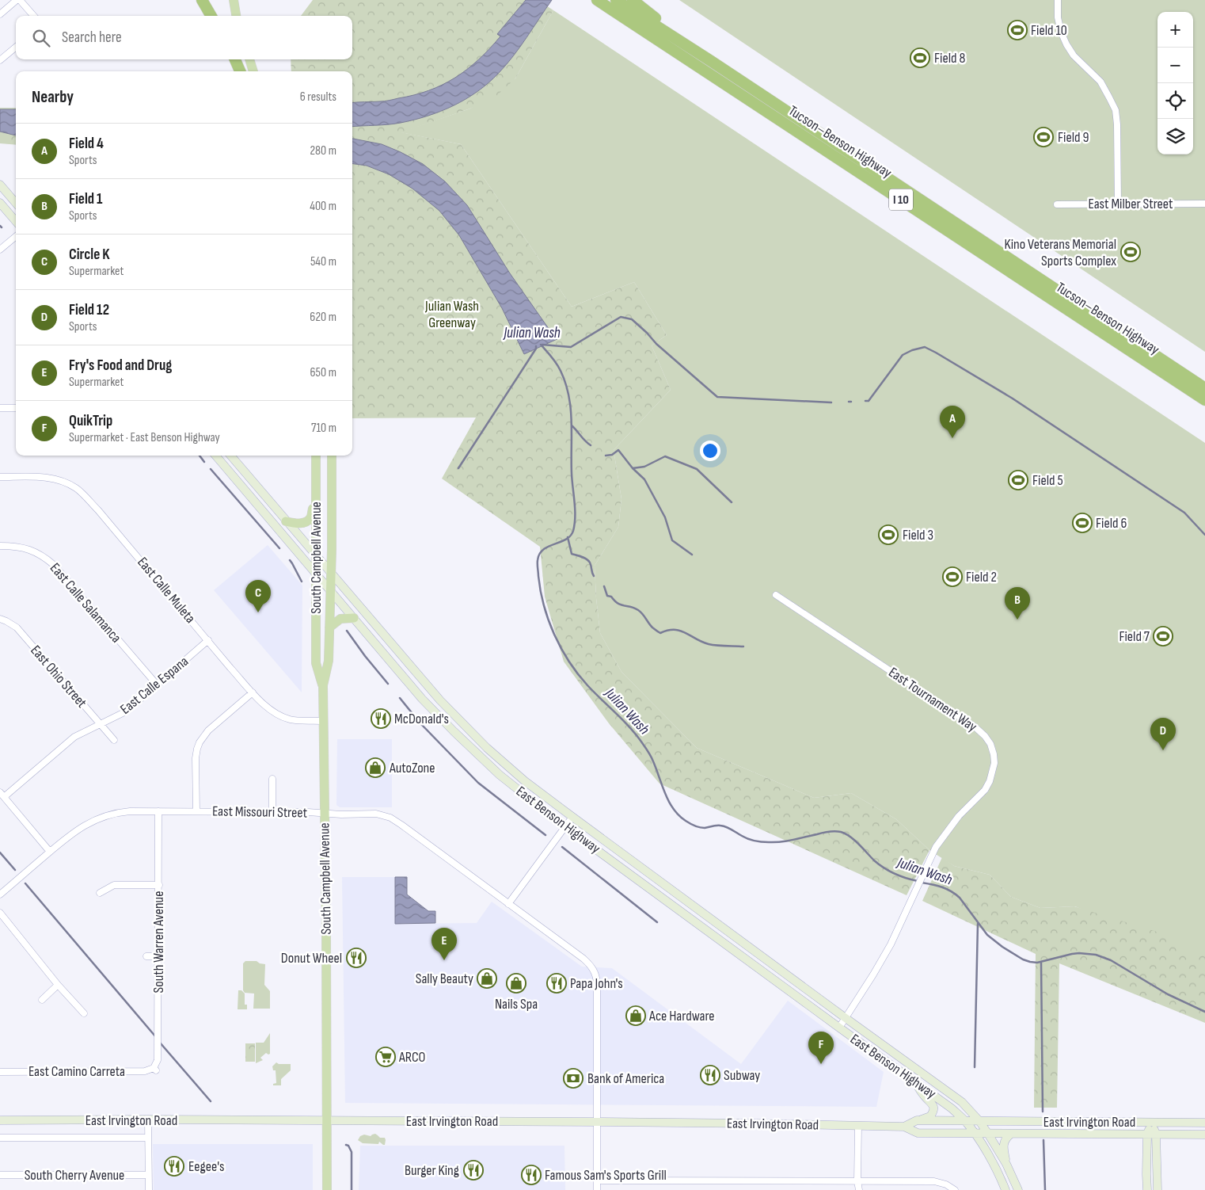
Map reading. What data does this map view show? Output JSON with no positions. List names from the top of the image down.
{
  "streets": {
    "highway": ["Tucson–Benson Highway", "I 10"],
    "main road": ["South Campbell Avenue", "East Benson Highway", "East Irvington Road"],
    "street": [
      "East Milber Street",
      "East Calle Muleta",
      "East Calle Salamanca",
      "East Ohio Street",
      "East Calle Espana",
      "East Tournament Way",
      "East Missouri Street",
      "South Warren Avenue",
      "East Camino Carreta",
      "South Cherry Avenue"
    ]
  },
  "crossings": [
    ["South Campbell Avenue", "East Calle Muleta"],
    ["South Campbell Avenue", "East Missouri Street"],
    ["South Campbell Avenue", "East Benson Highway"],
    ["South Campbell Avenue", "East Irvington Road"],
    ["East Calle Muleta", "East Calle Espana"],
    ["East Calle Salamanca", "East Calle Espana"],
    ["East Ohio Street", "East Calle Espana"],
    ["East Tournament Way", "East Benson Highway"],
    ["East Missouri Street", "South Warren Avenue"],
    ["East Missouri Street", "East Irvington Road"],
    ["East Benson Highway", "East Irvington Road"],
    ["South Warren Avenue", "East Camino Carreta"]
  ],
  "water": ["Julian Wash"],
  "parks": ["Julian Wash Greenway"],
  "places": {
    "sports": [
      "Field 10",
      "Field 8",
      "Field 9",
      "Kino Veterans Memorial Sports Complex",
      "Field 5",
      "Field 6",
      "Field 3",
      "Field 2",
      "Field 7"
    ],
    "restaurant": [
      "McDonald's",
      "Donut Wheel",
      "Papa John's",
      "Subway",
      "Eegee's",
      "Burger King",
      "Famous Sam's Sports Grill"
    ],
    "shop": [
      "AutoZone",
      "Sally Beauty",
      "Nails Spa",
      "Ace Hardware"
    ],
    "supermarket": ["ARCO"],
    "bank": ["Bank of America"]
  },
  "page": {
    "map_buttons": ["+", "−"],
    "search": "Search here",
    "heading": ["Nearby", "6 results"],
    "list": [
      {
        "mark": "A",
        "name": "Field 4",
        "note": "Sports",
        "value": "280 m"
      },
      {
        "mark": "B",
        "name": "Field 1",
        "note": "Sports",
        "value": "400 m"
      },
      {
        "mark": "C",
        "name": "Circle K",
        "note": "Supermarket",
        "value": "540 m"
      },
      {
        "mark": "D",
        "name": "Field 12",
        "note": "Sports",
        "value": "620 m"
      },
      {
        "mark": "E",
        "name": "Fry's Food and Drug",
        "note": "Supermarket",
        "value": "650 m"
      },
      {
        "mark": "F",
        "name": "QuikTrip",
        "note": "Supermarket · East Benson Highway",
        "value": "710 m"
      }
    ],
    "pins": [
      "A",
      "C",
      "B",
      "D",
      "E",
      "F"
    ]
  }
}
